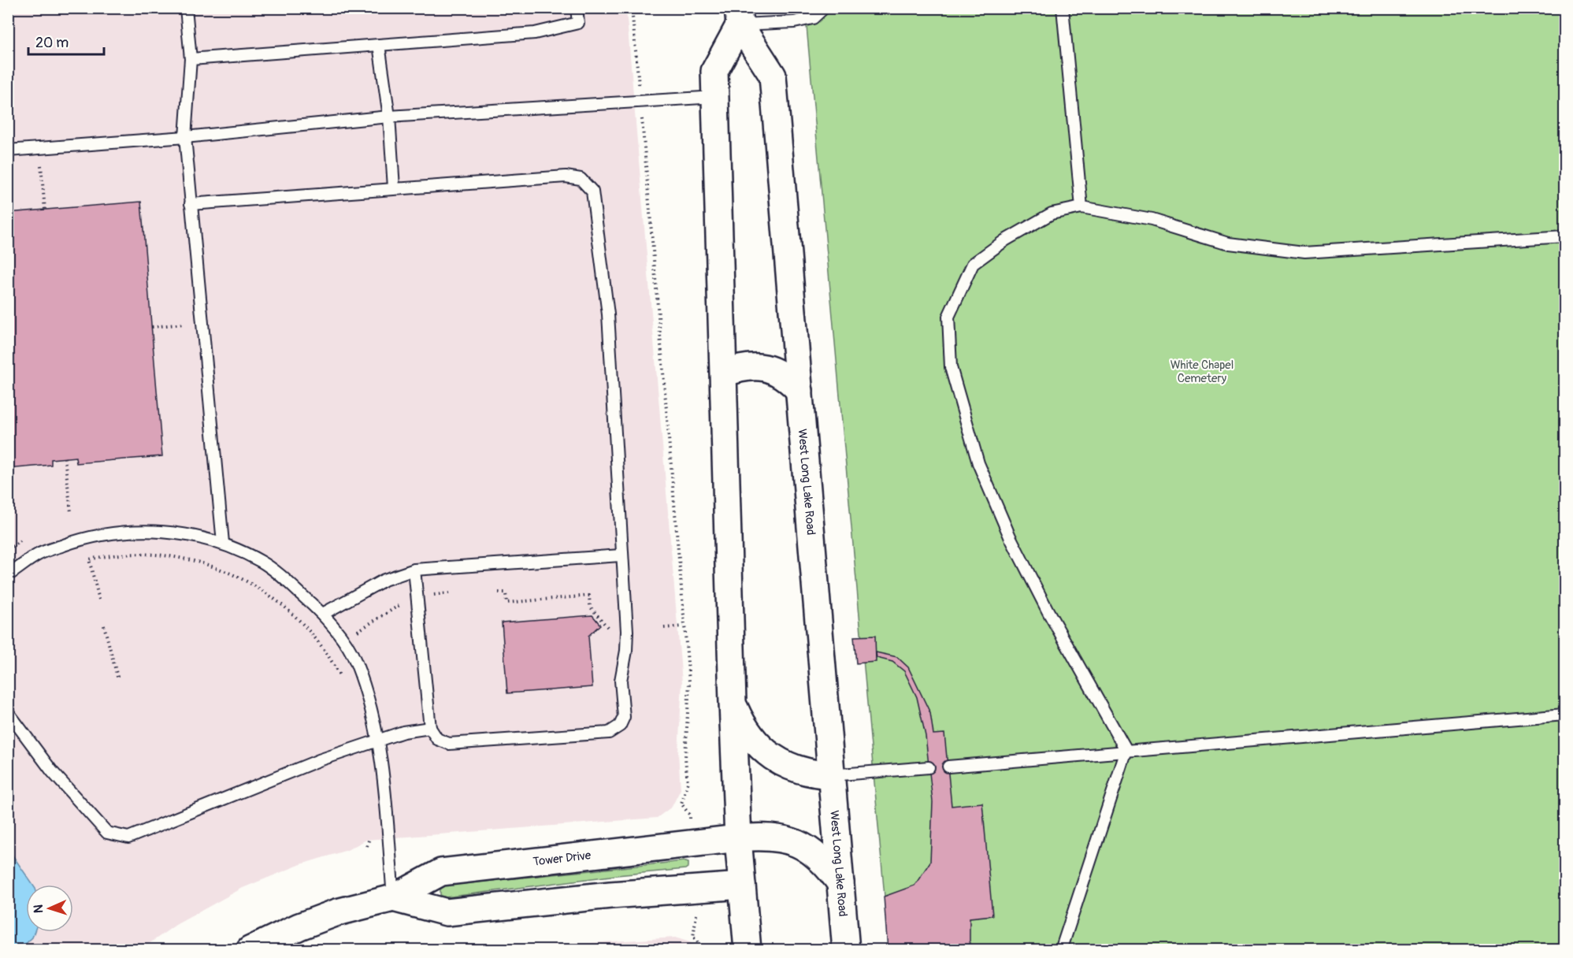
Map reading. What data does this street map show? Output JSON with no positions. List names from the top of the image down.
{
  "streets": {
    "main road": ["West Long Lake Road", "Tower Drive"]
  },
  "crossings": [
    ["West Long Lake Road", "Tower Drive"]
  ],
  "parks": ["White Chapel Cemetery"],
  "scale_bar": "20 m",
  "north": "left"
}
